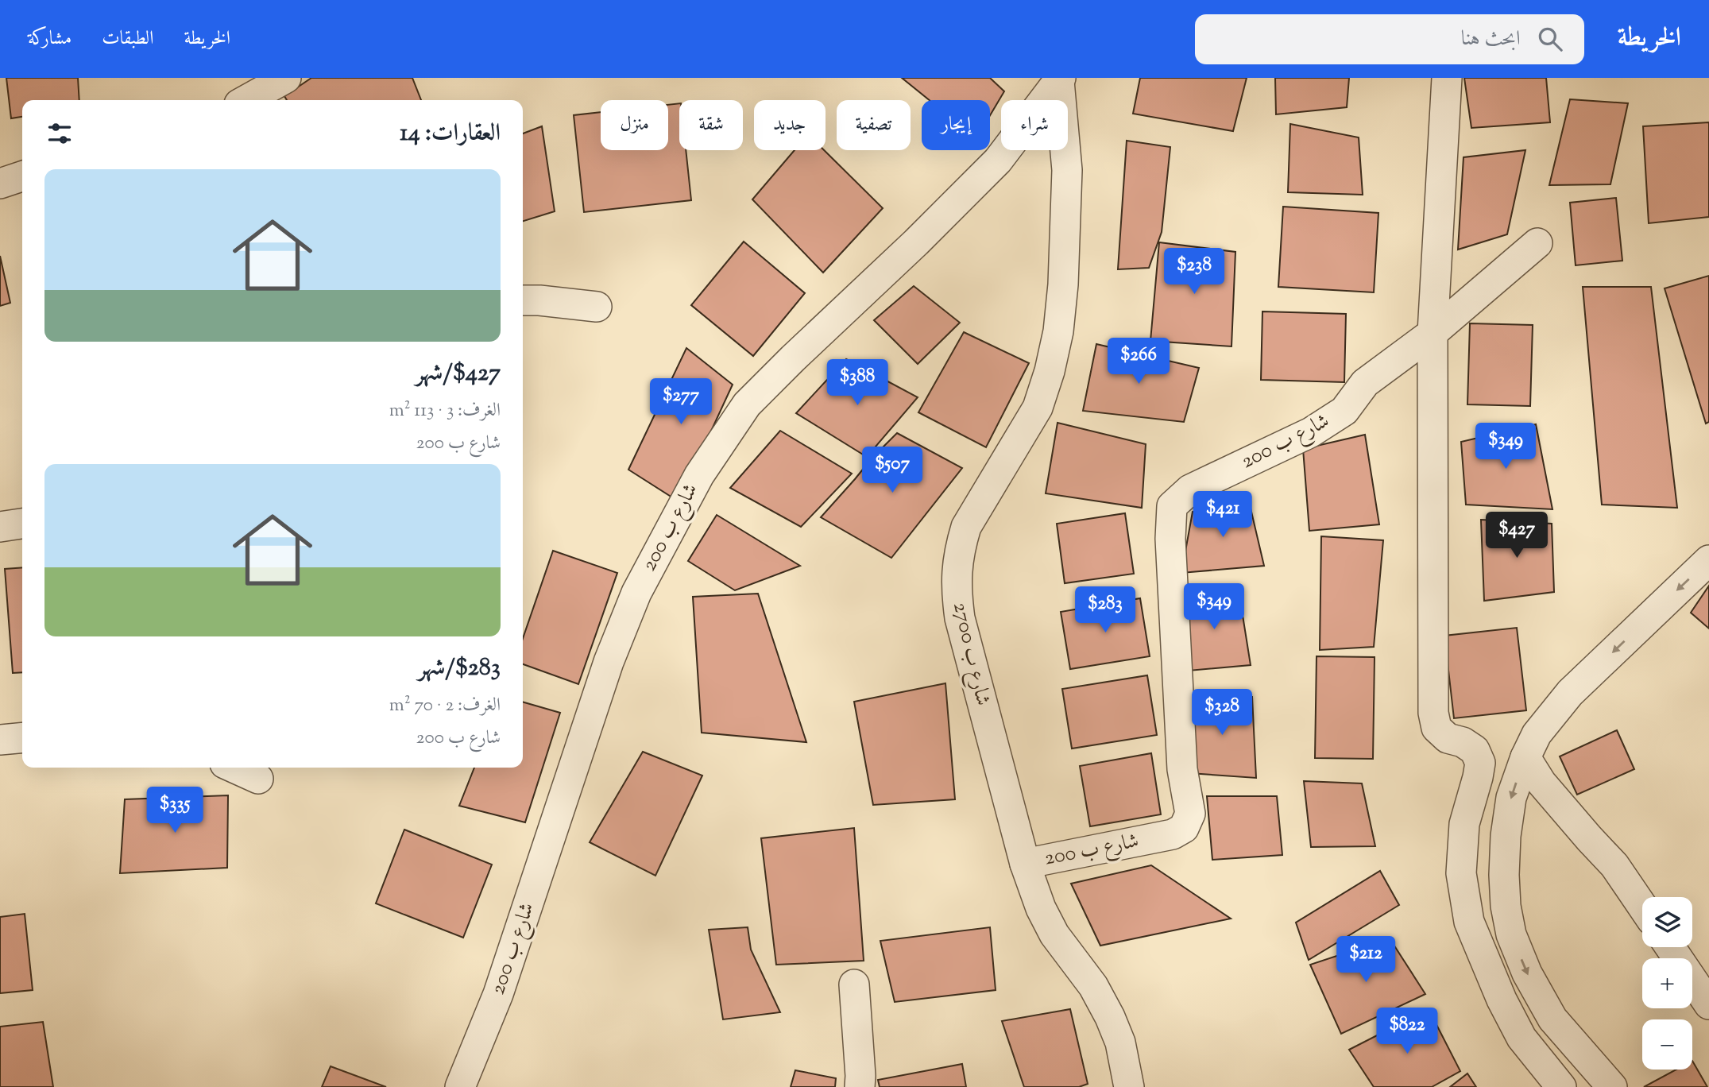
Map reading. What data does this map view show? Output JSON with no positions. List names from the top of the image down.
{
  "streets": {
    "street": ["شارع ب 200", "شارع ب 2700"]
  },
  "crossings": [
    ["شارع ب 200", "شارع ب 2700"]
  ],
  "page": {
    "header": "الخريطة",
    "search": "ابحث هنا",
    "nav": ["الخريطة", "الطبقات", "مشاركة"],
    "chip": [
      "شراء",
      "إيجار",
      "تصفية",
      "جديد",
      "شقة",
      "منزل"
    ],
    "heading": "العقارات: 14",
    "list": [
      {
        "name": "$427/شهر",
        "note": "الغرف: 3 · 113 m² · شارع ب 200"
      },
      {
        "name": "$283/شهر",
        "note": "الغرف: 2 · 70 m² · شارع ب 200"
      }
    ],
    "price": [
      "$238",
      "$266",
      "$388",
      "$277",
      "$349",
      "$507",
      "$421",
      "$427",
      "$349",
      "$283",
      "$328",
      "$335",
      "$212",
      "$822"
    ],
    "map_buttons": ["+", "−"]
  }
}
